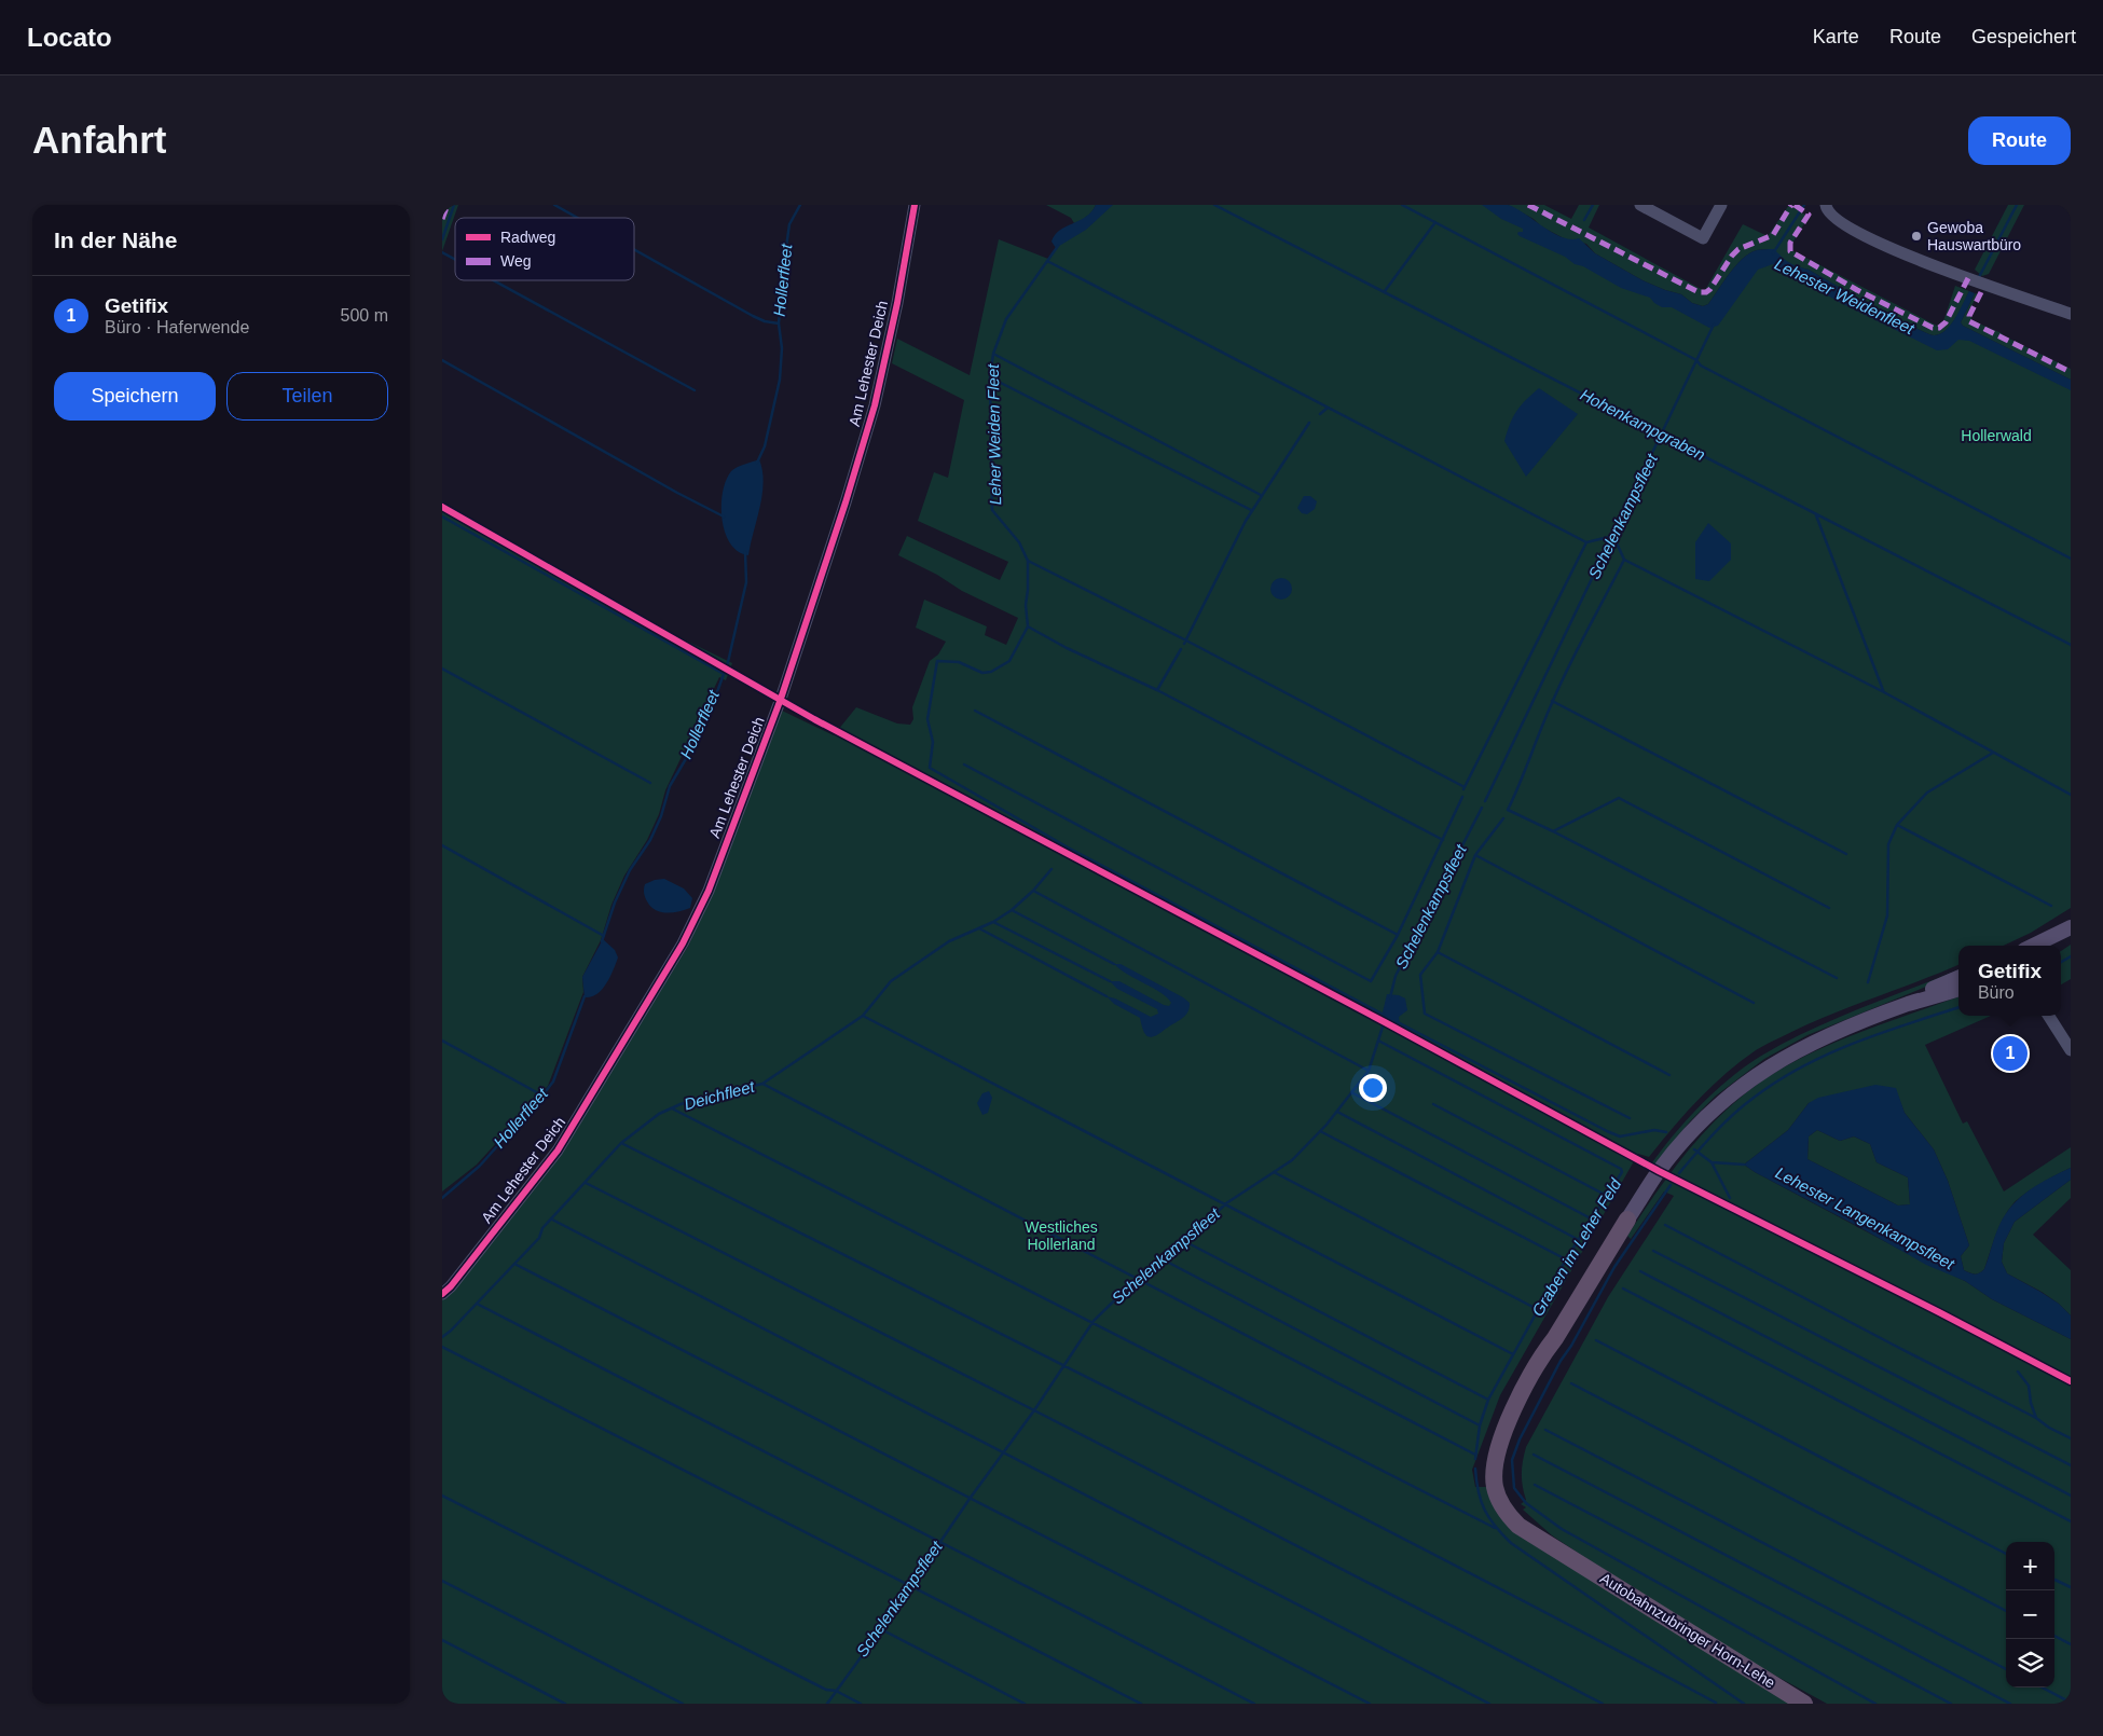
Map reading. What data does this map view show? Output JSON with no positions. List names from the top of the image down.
{
  "streets": {
    "highway": ["Autobahnzubringer Horn-Lehe"],
    "street": ["Am Lehester Deich"]
  },
  "water": [
    "Hollerfleet",
    "Lehester Weidenfleet",
    "Hohenkampgraben",
    "Leher Weiden Fleet",
    "Schelenkampsfleet",
    "Deichfleet",
    "Lehester Langenkampsfleet",
    "Graben im Leher Feld"
  ],
  "parks": ["Hollerwald", "Westliches Hollerland"],
  "places": ["Gewoba Hauswartbüro"],
  "legend": ["Radweg", "Weg"],
  "page": {
    "header": "Locato",
    "nav": ["Karte", "Route", "Gespeichert"],
    "buttons": [
      "Route",
      ["Speichern", "Teilen"]
    ],
    "title": "Anfahrt",
    "heading": "In der Nähe",
    "list": [
      {
        "mark": "1",
        "name": "Getifix",
        "note": "Büro · Haferwende",
        "value": "500 m"
      }
    ],
    "popup": ["Getifix", "Büro"],
    "pins": "1",
    "map_buttons": ["+", "−"]
  }
}
